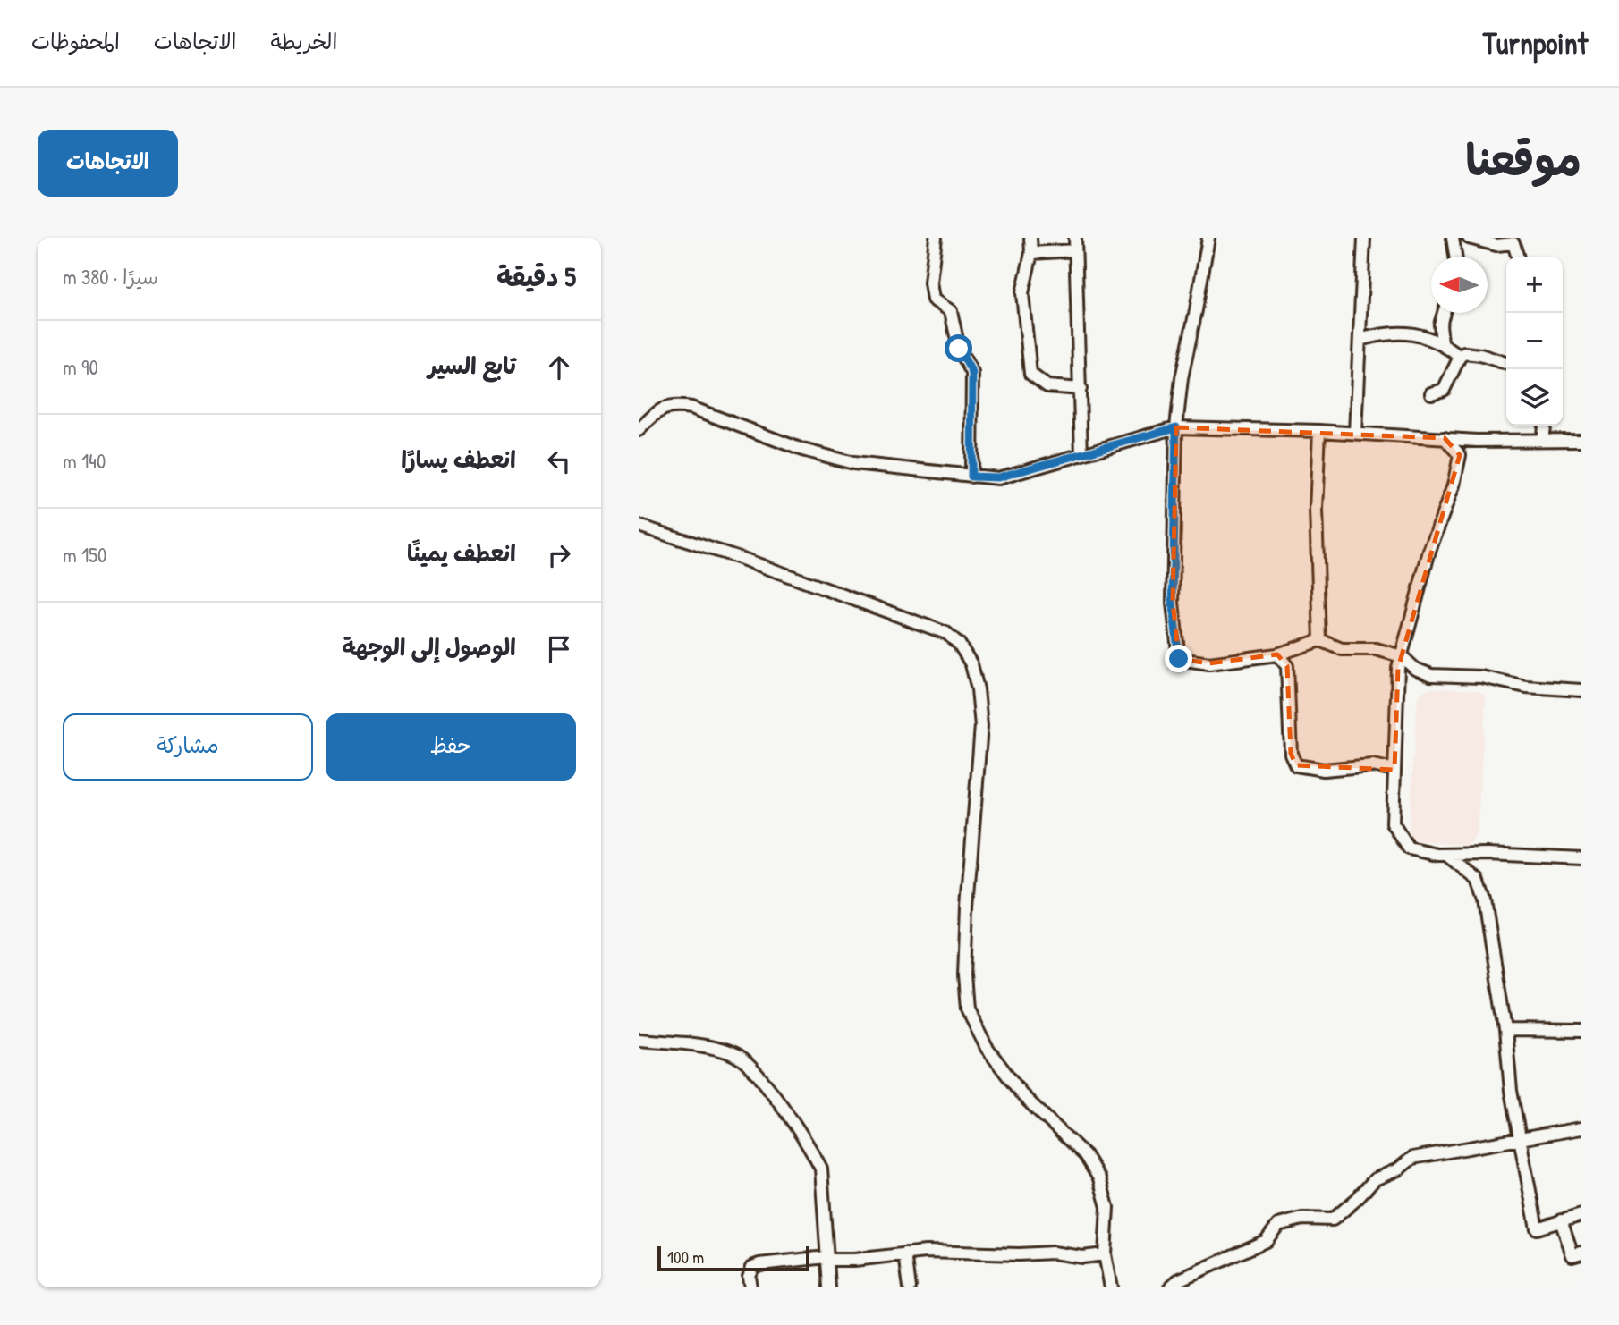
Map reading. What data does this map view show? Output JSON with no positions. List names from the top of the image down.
{
  "scale_bar": "100 m",
  "north": "left",
  "page": {
    "header": "Turnpoint",
    "nav": ["الخريطة", "الاتجاهات", "المحفوظات"],
    "title": "موقعنا",
    "buttons": [
      "الاتجاهات",
      ["حفظ", "مشاركة"]
    ],
    "heading": ["5 دقيقة", "سيرًا · 380 m"],
    "map_buttons": ["+", "−"],
    "list": [
      ["تابع السير", "90 m"],
      ["انعطف يسارًا", "140 m"],
      ["انعطف يمينًا", "150 m"],
      "الوصول إلى الوجهة"
    ],
    "scale": "100 m"
  }
}
